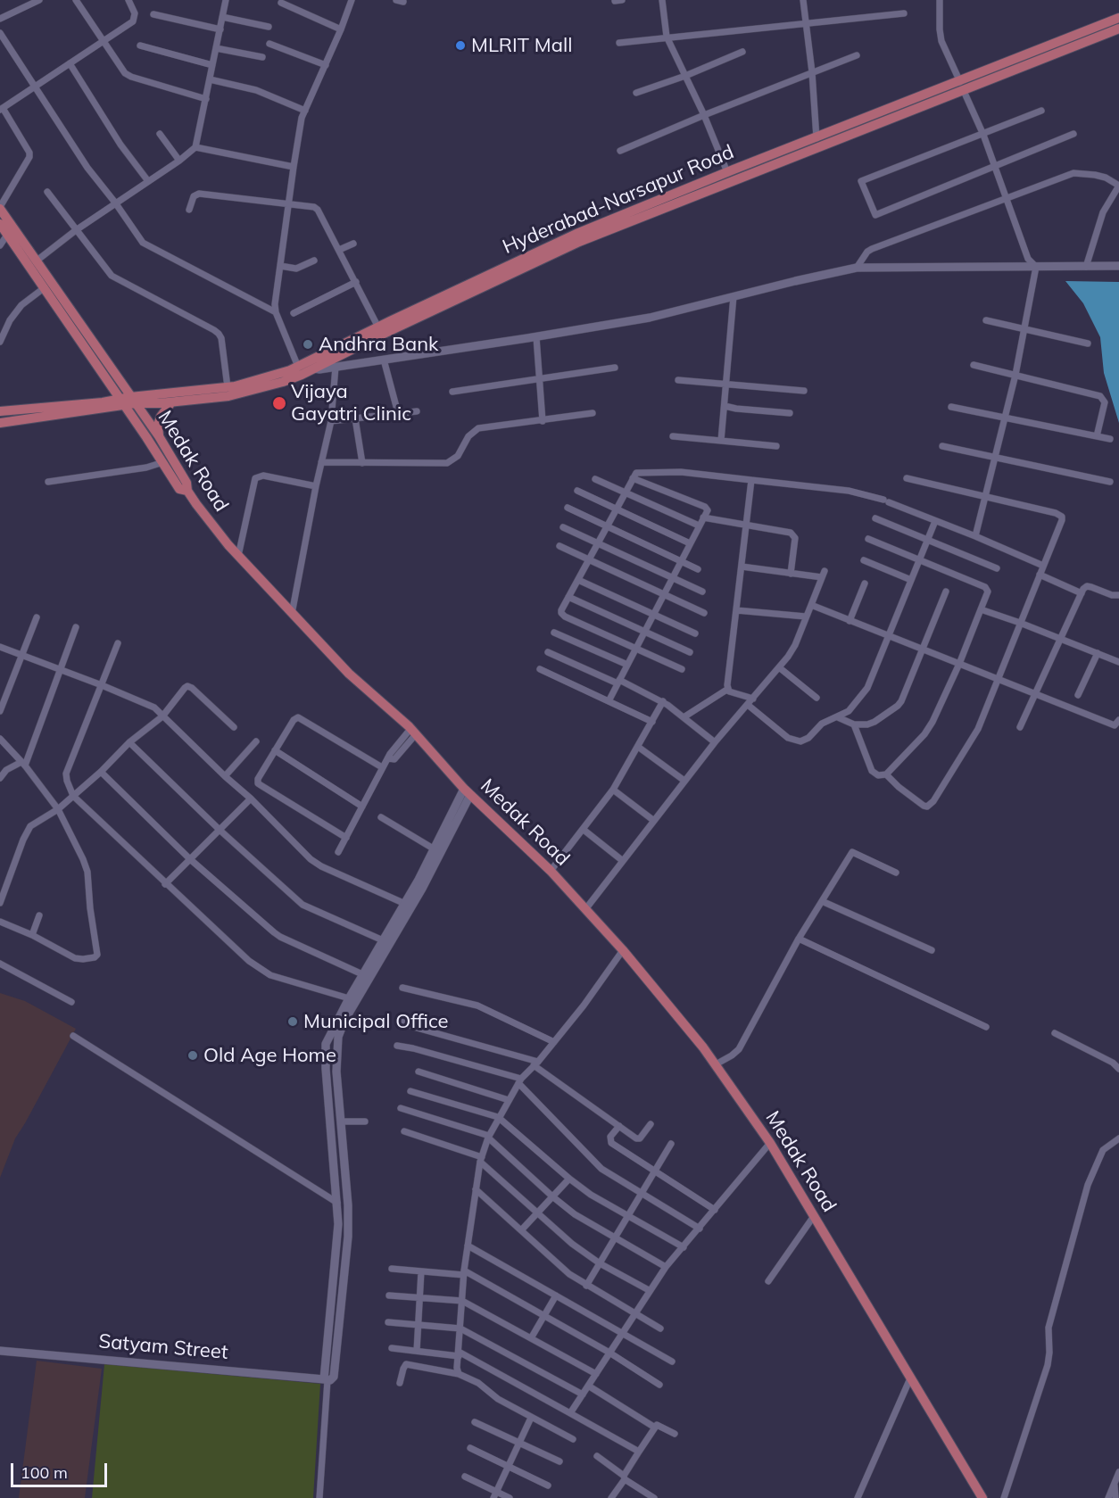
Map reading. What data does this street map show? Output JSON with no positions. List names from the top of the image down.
{
  "streets": {
    "main road": ["Hyderabad-Narsapur Road", "Medak Road"],
    "street": ["Satyam Street"]
  },
  "crossings": [
    ["Hyderabad-Narsapur Road", "Medak Road"]
  ],
  "places": [
    "MLRIT Mall",
    "Andhra Bank",
    "Vijaya Gayatri Clinic",
    "Municipal Office",
    "Old Age Home"
  ],
  "scale_bar": "100 m"
}
